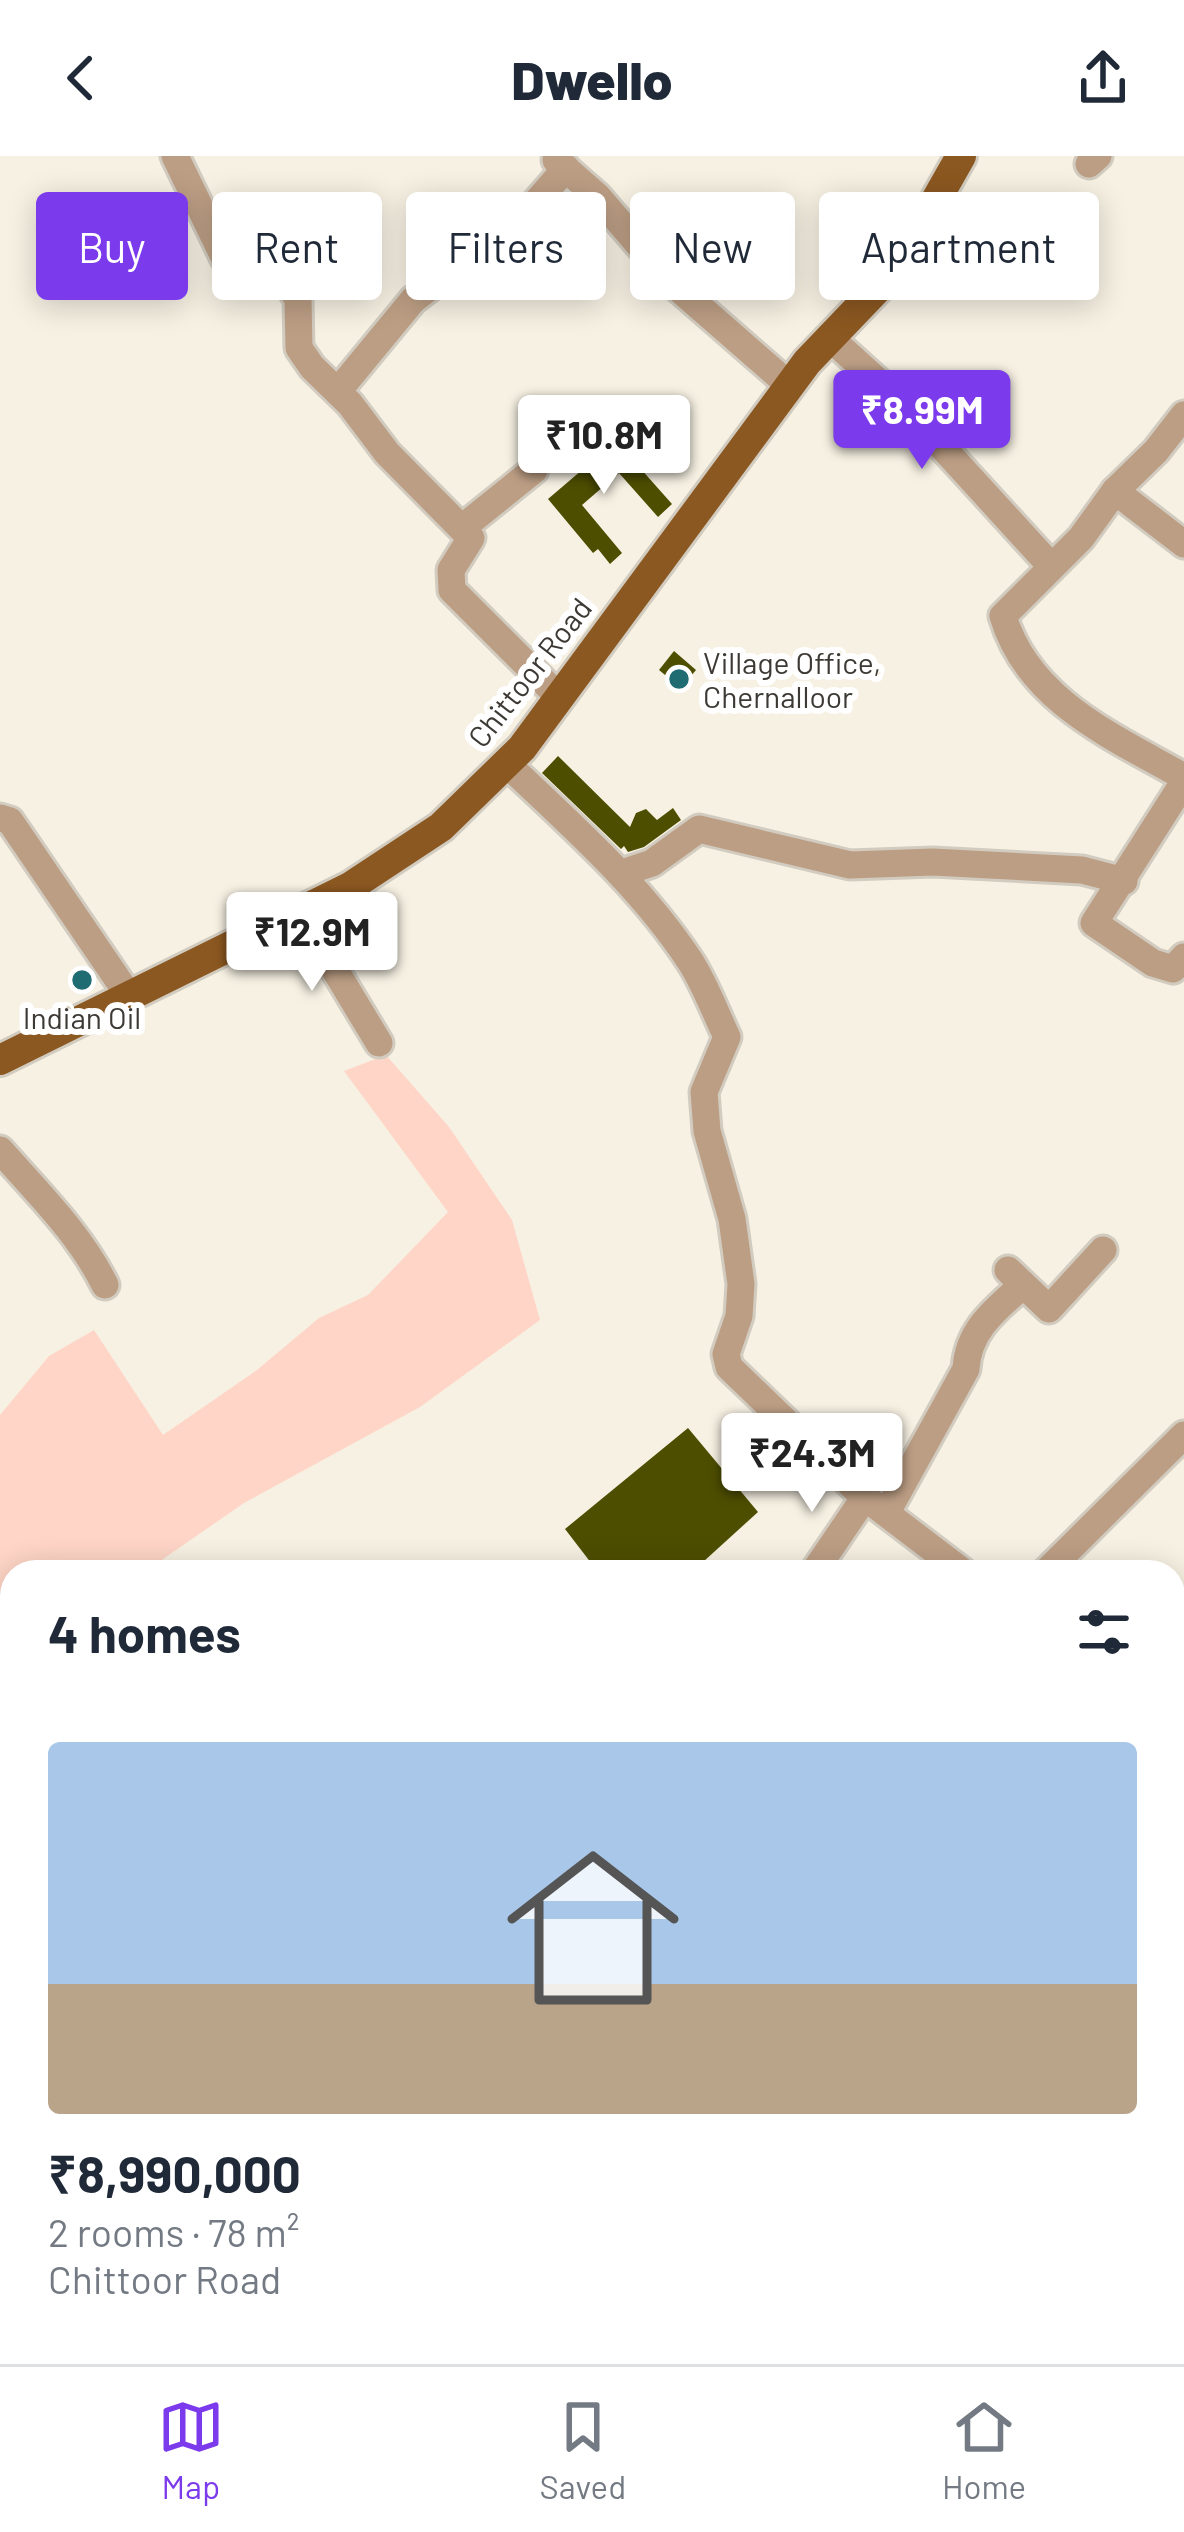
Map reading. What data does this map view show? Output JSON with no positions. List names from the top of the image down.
{
  "streets": {
    "main road": ["Chittoor Road"]
  },
  "places": ["Village Office, Chernalloor", "Indian Oil"],
  "page": {
    "header": "Dwello",
    "chip": [
      "Buy",
      "Rent",
      "Filters",
      "New",
      "Apartment"
    ],
    "price": [
      "₹8.99M",
      "₹10.8M",
      "₹12.9M",
      "₹24.3M"
    ],
    "heading": "4 homes",
    "list": [
      {
        "name": "₹8,990,000",
        "note": "2 rooms · 78 m² · Chittoor Road"
      }
    ],
    "tabs": ["Map", "Saved", "Home"]
  }
}
